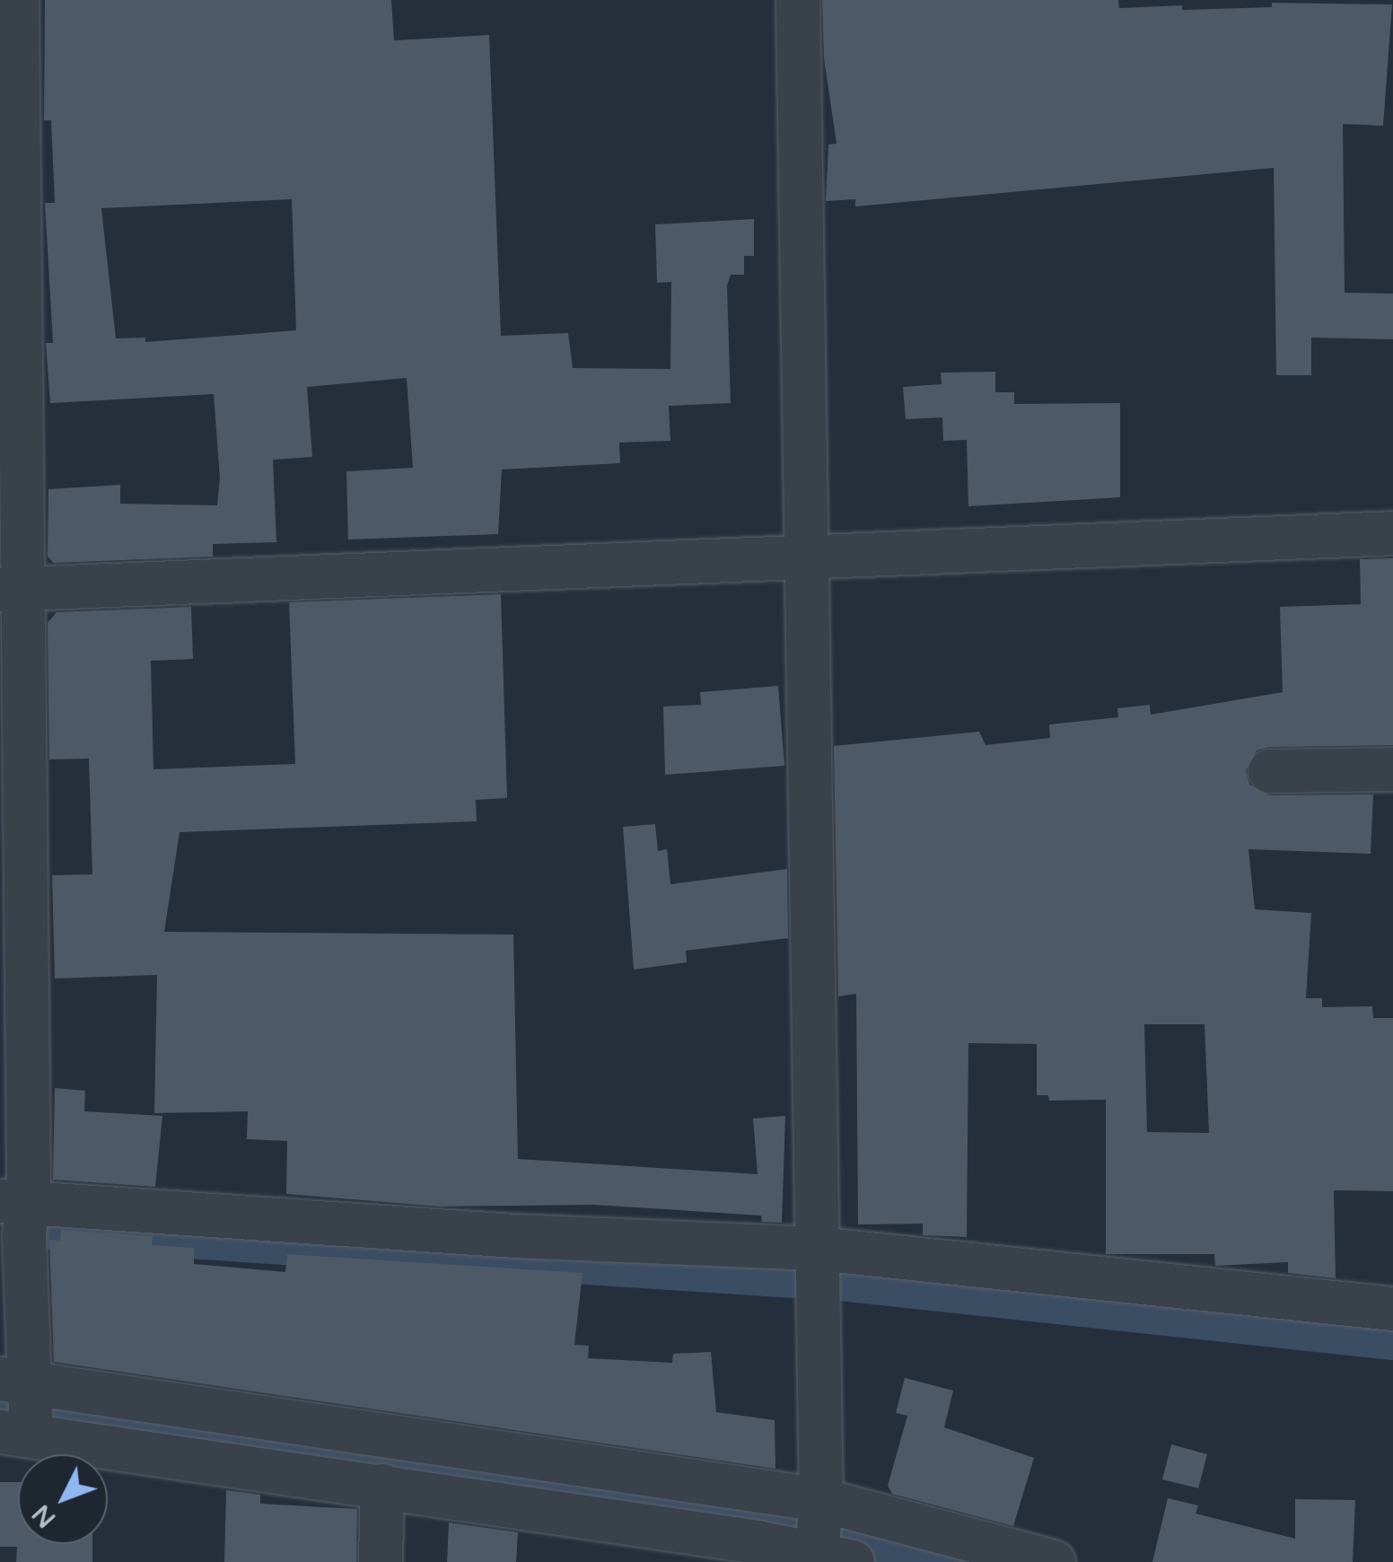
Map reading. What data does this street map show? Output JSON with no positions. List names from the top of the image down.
{
  "north": "bottom left"
}
